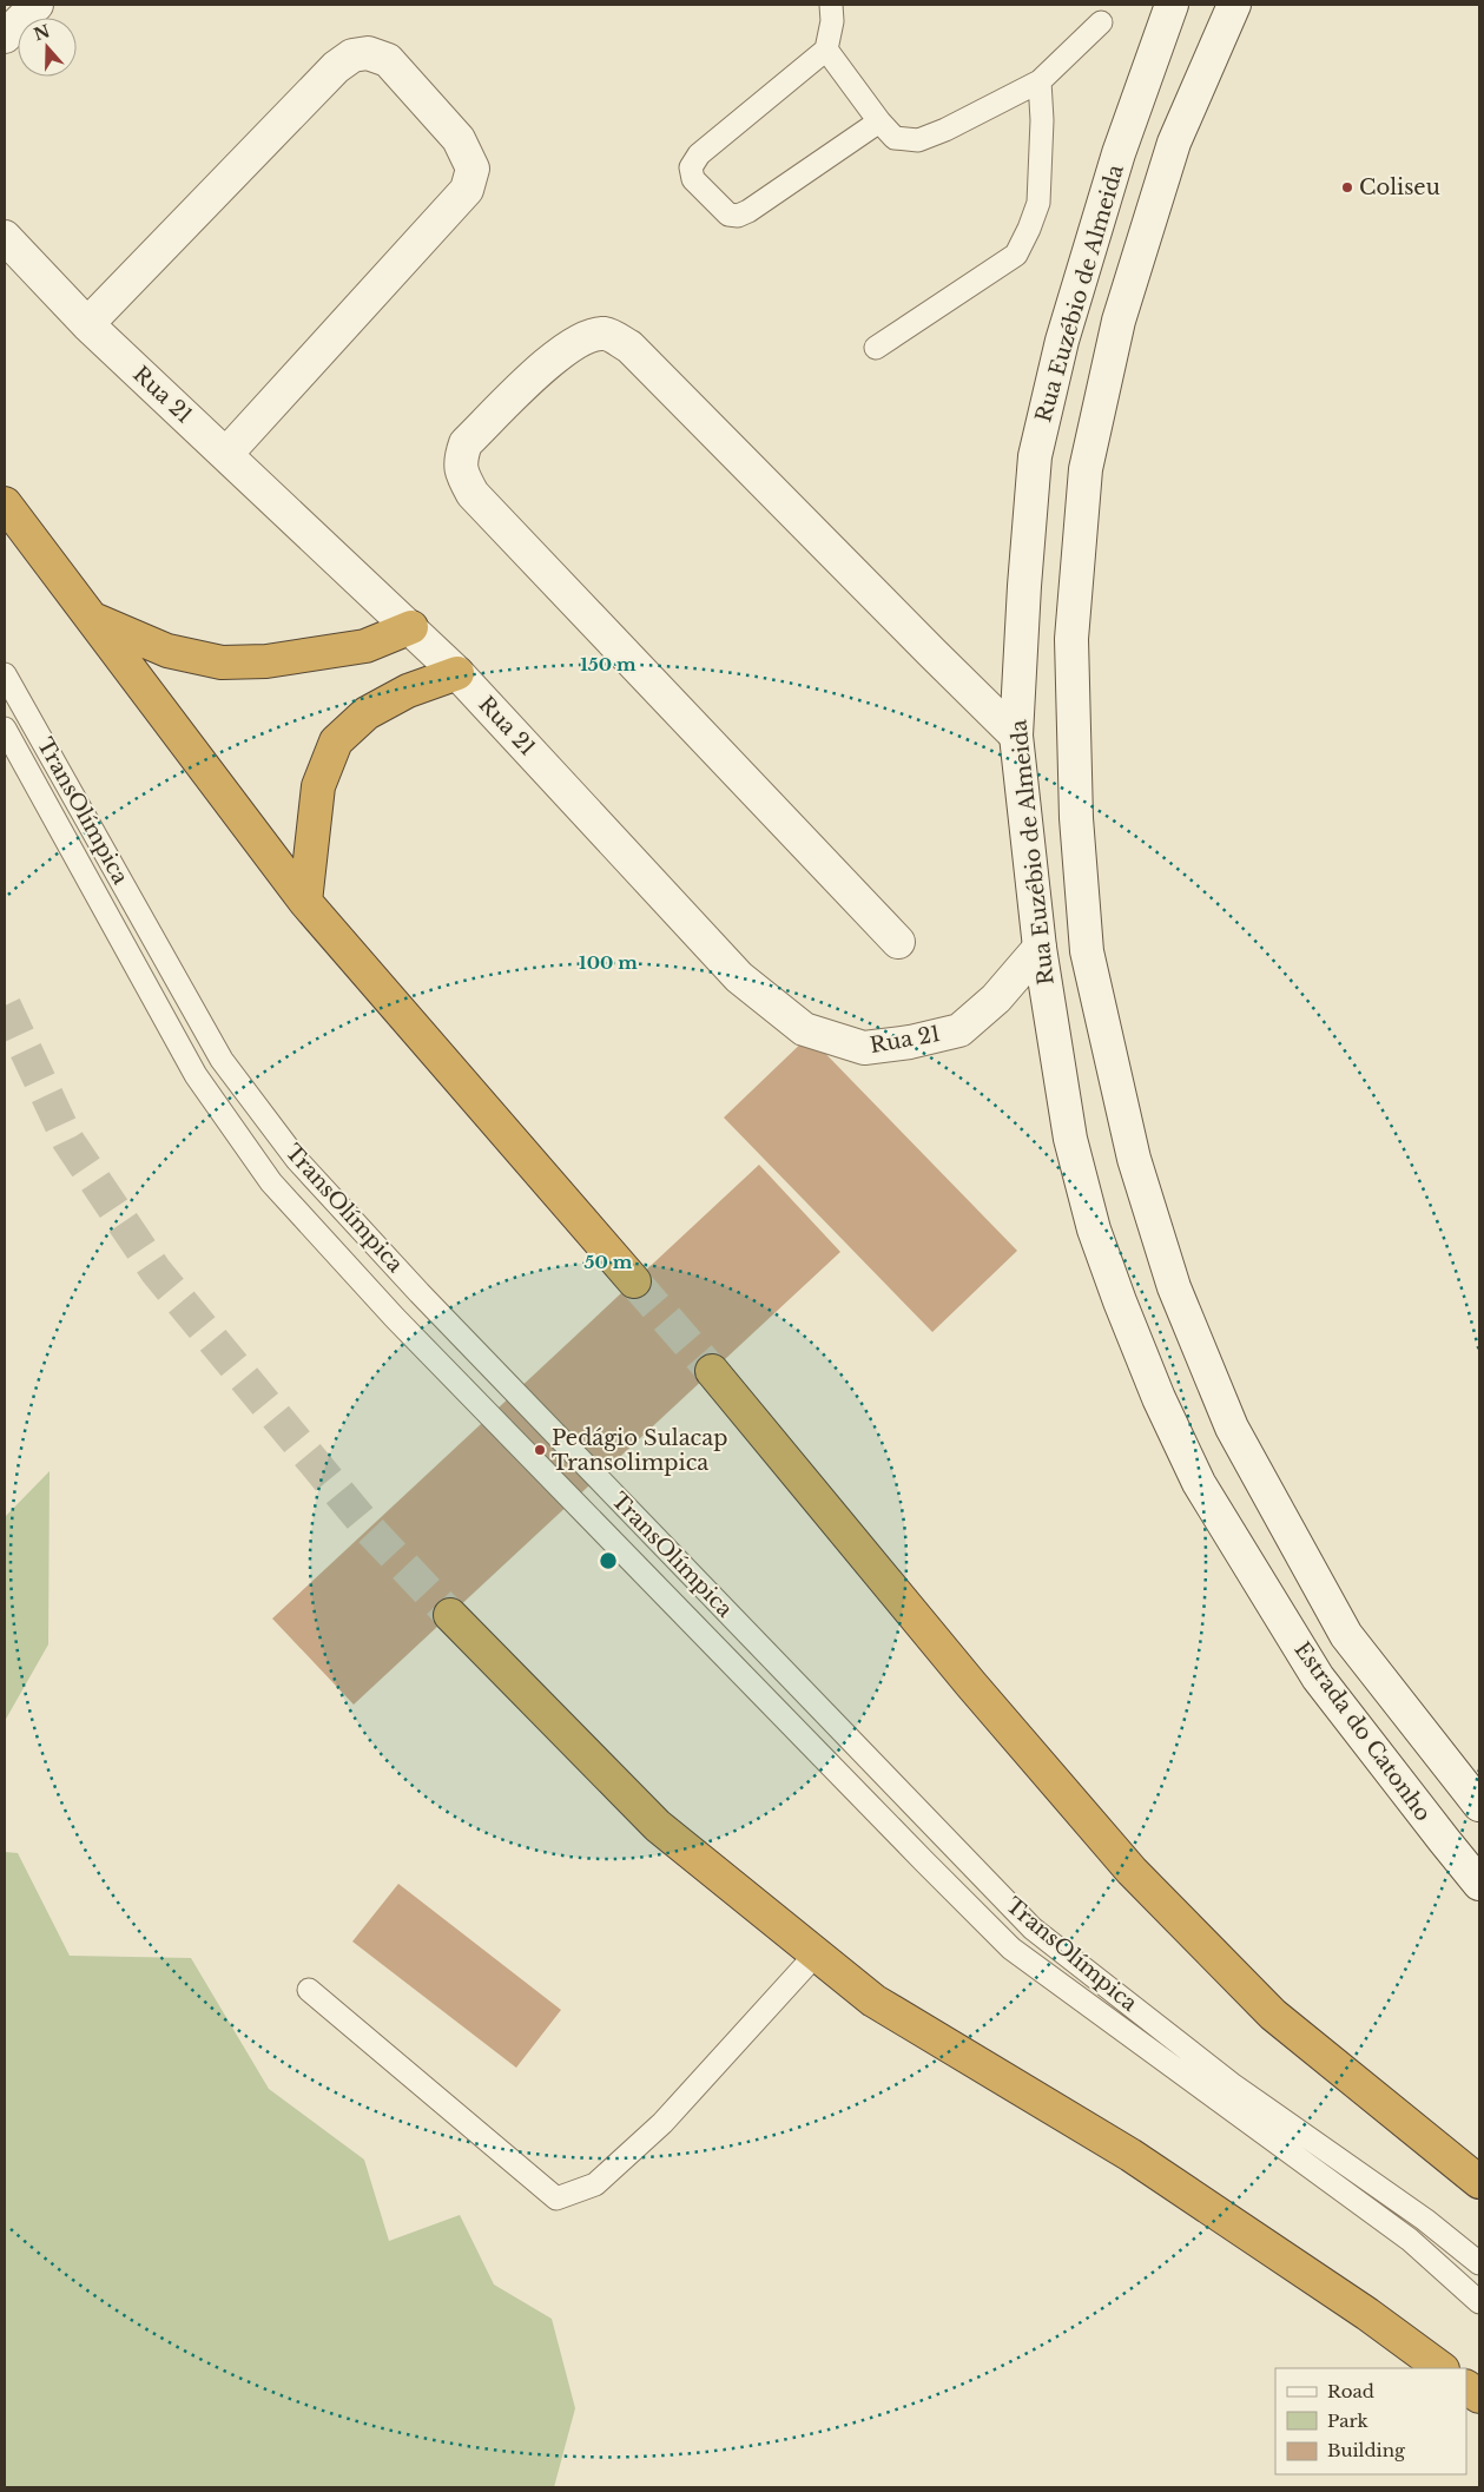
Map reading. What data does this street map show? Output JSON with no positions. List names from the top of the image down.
{
  "streets": {
    "main road": ["Rua Euzébio de Almeida", "Rua 21", "Estrada do Catonho"],
    "lane": ["TransOlímpica"]
  },
  "crossings": [
    ["Rua Euzébio de Almeida", "Rua 21"],
    ["Rua Euzébio de Almeida", "Estrada do Catonho"]
  ],
  "places": ["Coliseu", "Pedágio Sulacap Transolimpica"],
  "legend": ["Road", "Park", "Building"],
  "north": "top",
  "rings": ["150 m", "100 m", "50 m"]
}
